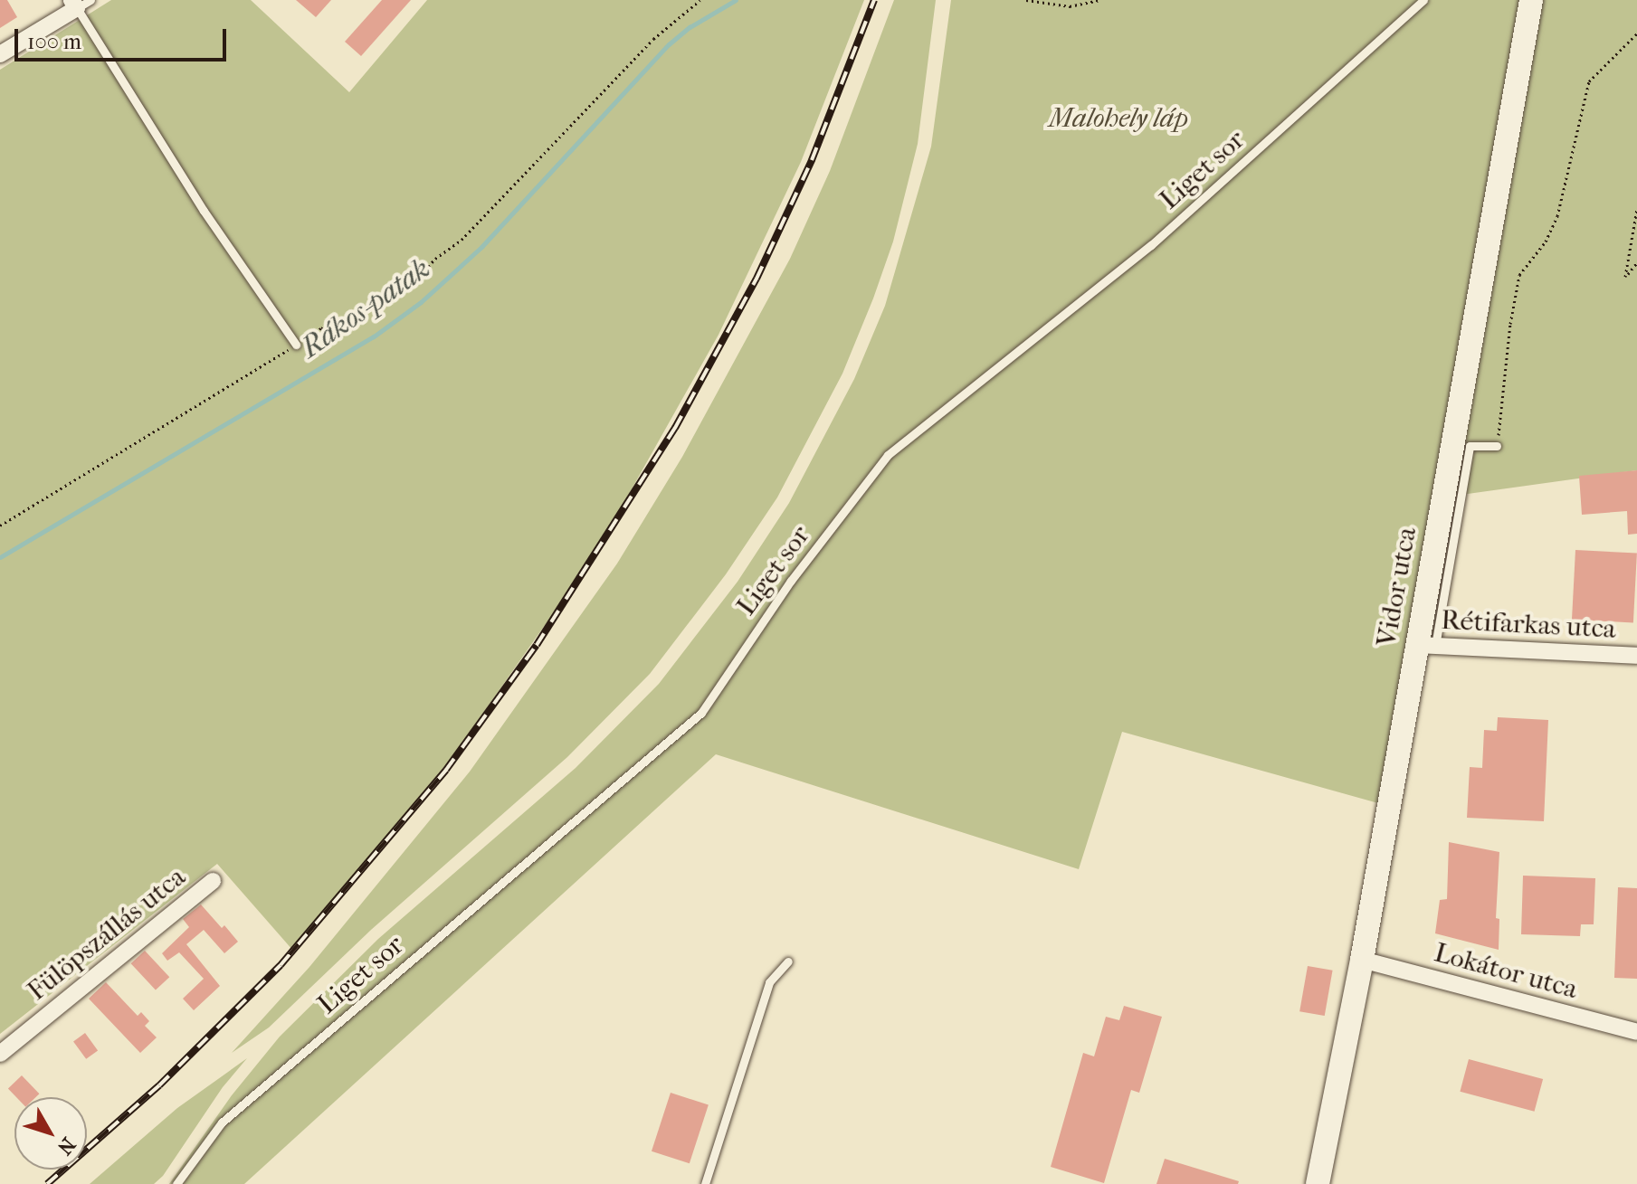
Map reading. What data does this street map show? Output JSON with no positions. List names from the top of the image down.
{
  "streets": {
    "street": [
      "Vidor utca",
      "Rétifarkas utca",
      "Fülöpszállás utca",
      "Lokátor utca"
    ],
    "lane": ["Liget sor"]
  },
  "crossings": [
    ["Vidor utca", "Rétifarkas utca"],
    ["Vidor utca", "Lokátor utca"]
  ],
  "water": ["Rákos-patak"],
  "parks": ["Malohely láp"],
  "scale_bar": "100 m",
  "north": "bottom right"
}
